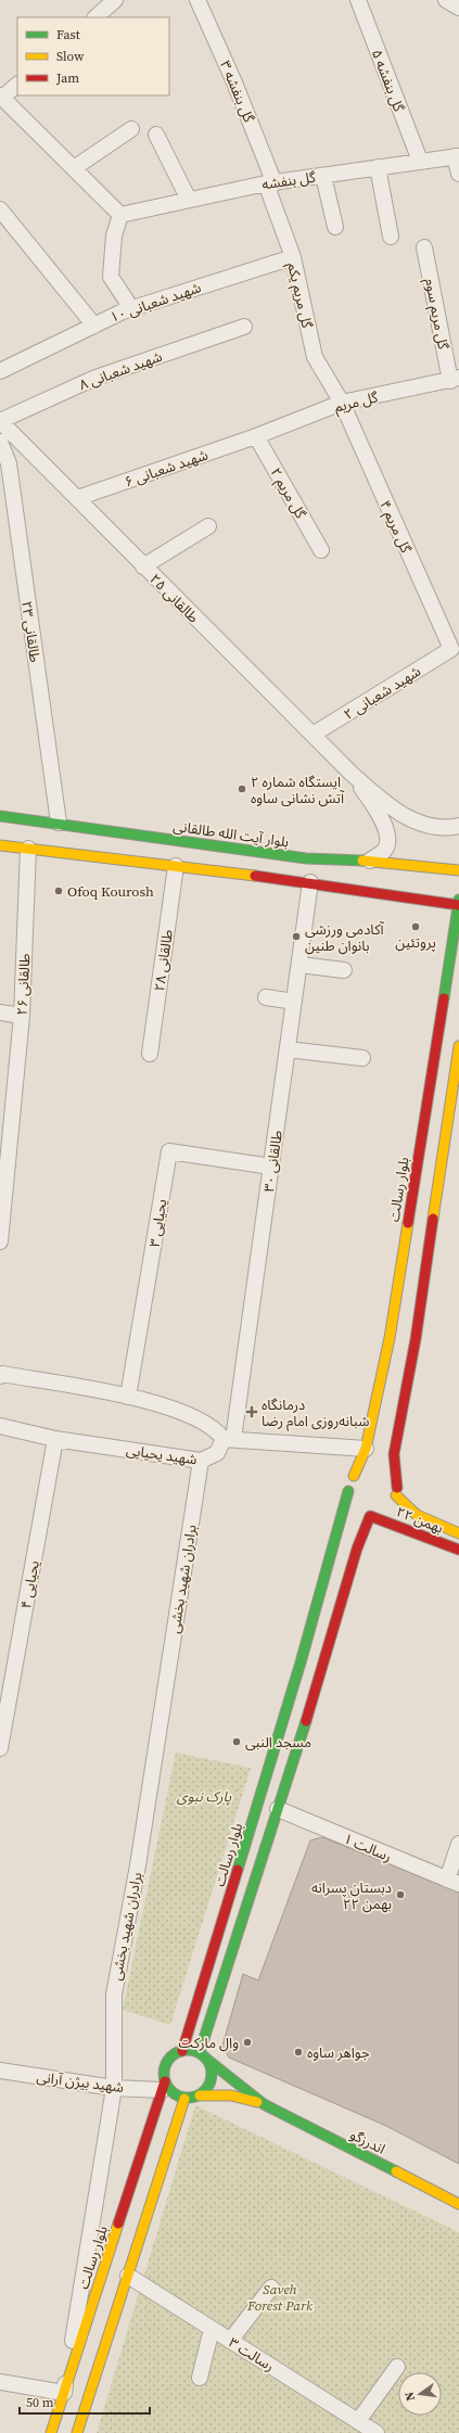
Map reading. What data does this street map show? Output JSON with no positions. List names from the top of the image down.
{
  "streets": {
    "main road": [
      "بلوار آیت الله طالقانی",
      "بلوار رسالت",
      "۲۲ بهمن",
      "اندرزگو"
    ],
    "street": [
      "گل بنفشه ۵",
      "گل بنفشه ۳",
      "گل بنفشه",
      "گل مریم یکم",
      "شهید شعبانی ۱۰",
      "گل مریم سوم",
      "شهید شعبانی ۸",
      "گل مریم",
      "شهید شعبانی ۶",
      "گل مریم ۲",
      "گل مریم ۴",
      "طالقانی ۲۵",
      "طالقانی ۲۳",
      "شهید شعبانی ۲",
      "طالقانی ۲۸",
      "طالقانی ۲۶",
      "طالقانی ۳۰",
      "یحیایی ۳",
      "شهید یحیایی",
      "برادران شهید بخشی",
      "یحیایی ۴",
      "رسالت ۱",
      "شهید بیژن آرانی",
      "رسالت ۳"
    ]
  },
  "crossings": [
    ["گل بنفشه ۵", "گل بنفشه"],
    ["گل بنفشه ۳", "گل بنفشه"],
    ["گل بنفشه ۳", "گل مریم یکم"],
    ["گل بنفشه", "گل مریم یکم"],
    ["گل مریم یکم", "شهید شعبانی ۱۰"],
    ["گل مریم یکم", "گل مریم"],
    ["گل مریم یکم", "گل مریم ۴"],
    ["گل مریم سوم", "گل مریم"],
    ["شهید شعبانی ۸", "طالقانی ۲۵"],
    ["گل مریم", "شهید شعبانی ۶"],
    ["گل مریم", "گل مریم ۲"],
    ["گل مریم", "گل مریم ۴"],
    ["شهید شعبانی ۶", "گل مریم ۲"],
    ["شهید شعبانی ۶", "طالقانی ۲۵"],
    ["گل مریم ۴", "شهید شعبانی ۲"],
    ["طالقانی ۲۵", "شهید شعبانی ۲"],
    ["طالقانی ۲۳", "بلوار آیت الله طالقانی"],
    ["بلوار آیت الله طالقانی", "طالقانی ۲۸"],
    ["بلوار آیت الله طالقانی", "طالقانی ۲۶"],
    ["بلوار آیت الله طالقانی", "طالقانی ۳۰"],
    ["بلوار آیت الله طالقانی", "بلوار رسالت"],
    ["طالقانی ۳۰", "یحیایی ۳"],
    ["طالقانی ۳۰", "شهید یحیایی"],
    ["بلوار رسالت", "برادران شهید بخشی"],
    ["بلوار رسالت", "شهید بیژن آرانی"],
    ["شهید یحیایی", "برادران شهید بخشی"],
    ["شهید یحیایی", "یحیایی ۴"],
    ["برادران شهید بخشی", "شهید بیژن آرانی"]
  ],
  "parks": ["پارک نبوی", "Saveh Forest Park"],
  "places": {
    "other": [
      "ایستگاه شماره ۲ آتش نشانی ساوه",
      "Ofoq Kourosh",
      "پروتئین",
      "آکادمی ورزشی بانوان طنین",
      "مسجد النبی",
      "دبستان پسرانه ۲۲ بهمن",
      "وال مارکت",
      "جواهر ساوه"
    ],
    "health": ["درمانگاه شبانه‌روزی امام رضا"]
  },
  "legend": ["Fast", "Slow", "Jam"],
  "scale_bar": "50 m",
  "north": "left"
}
